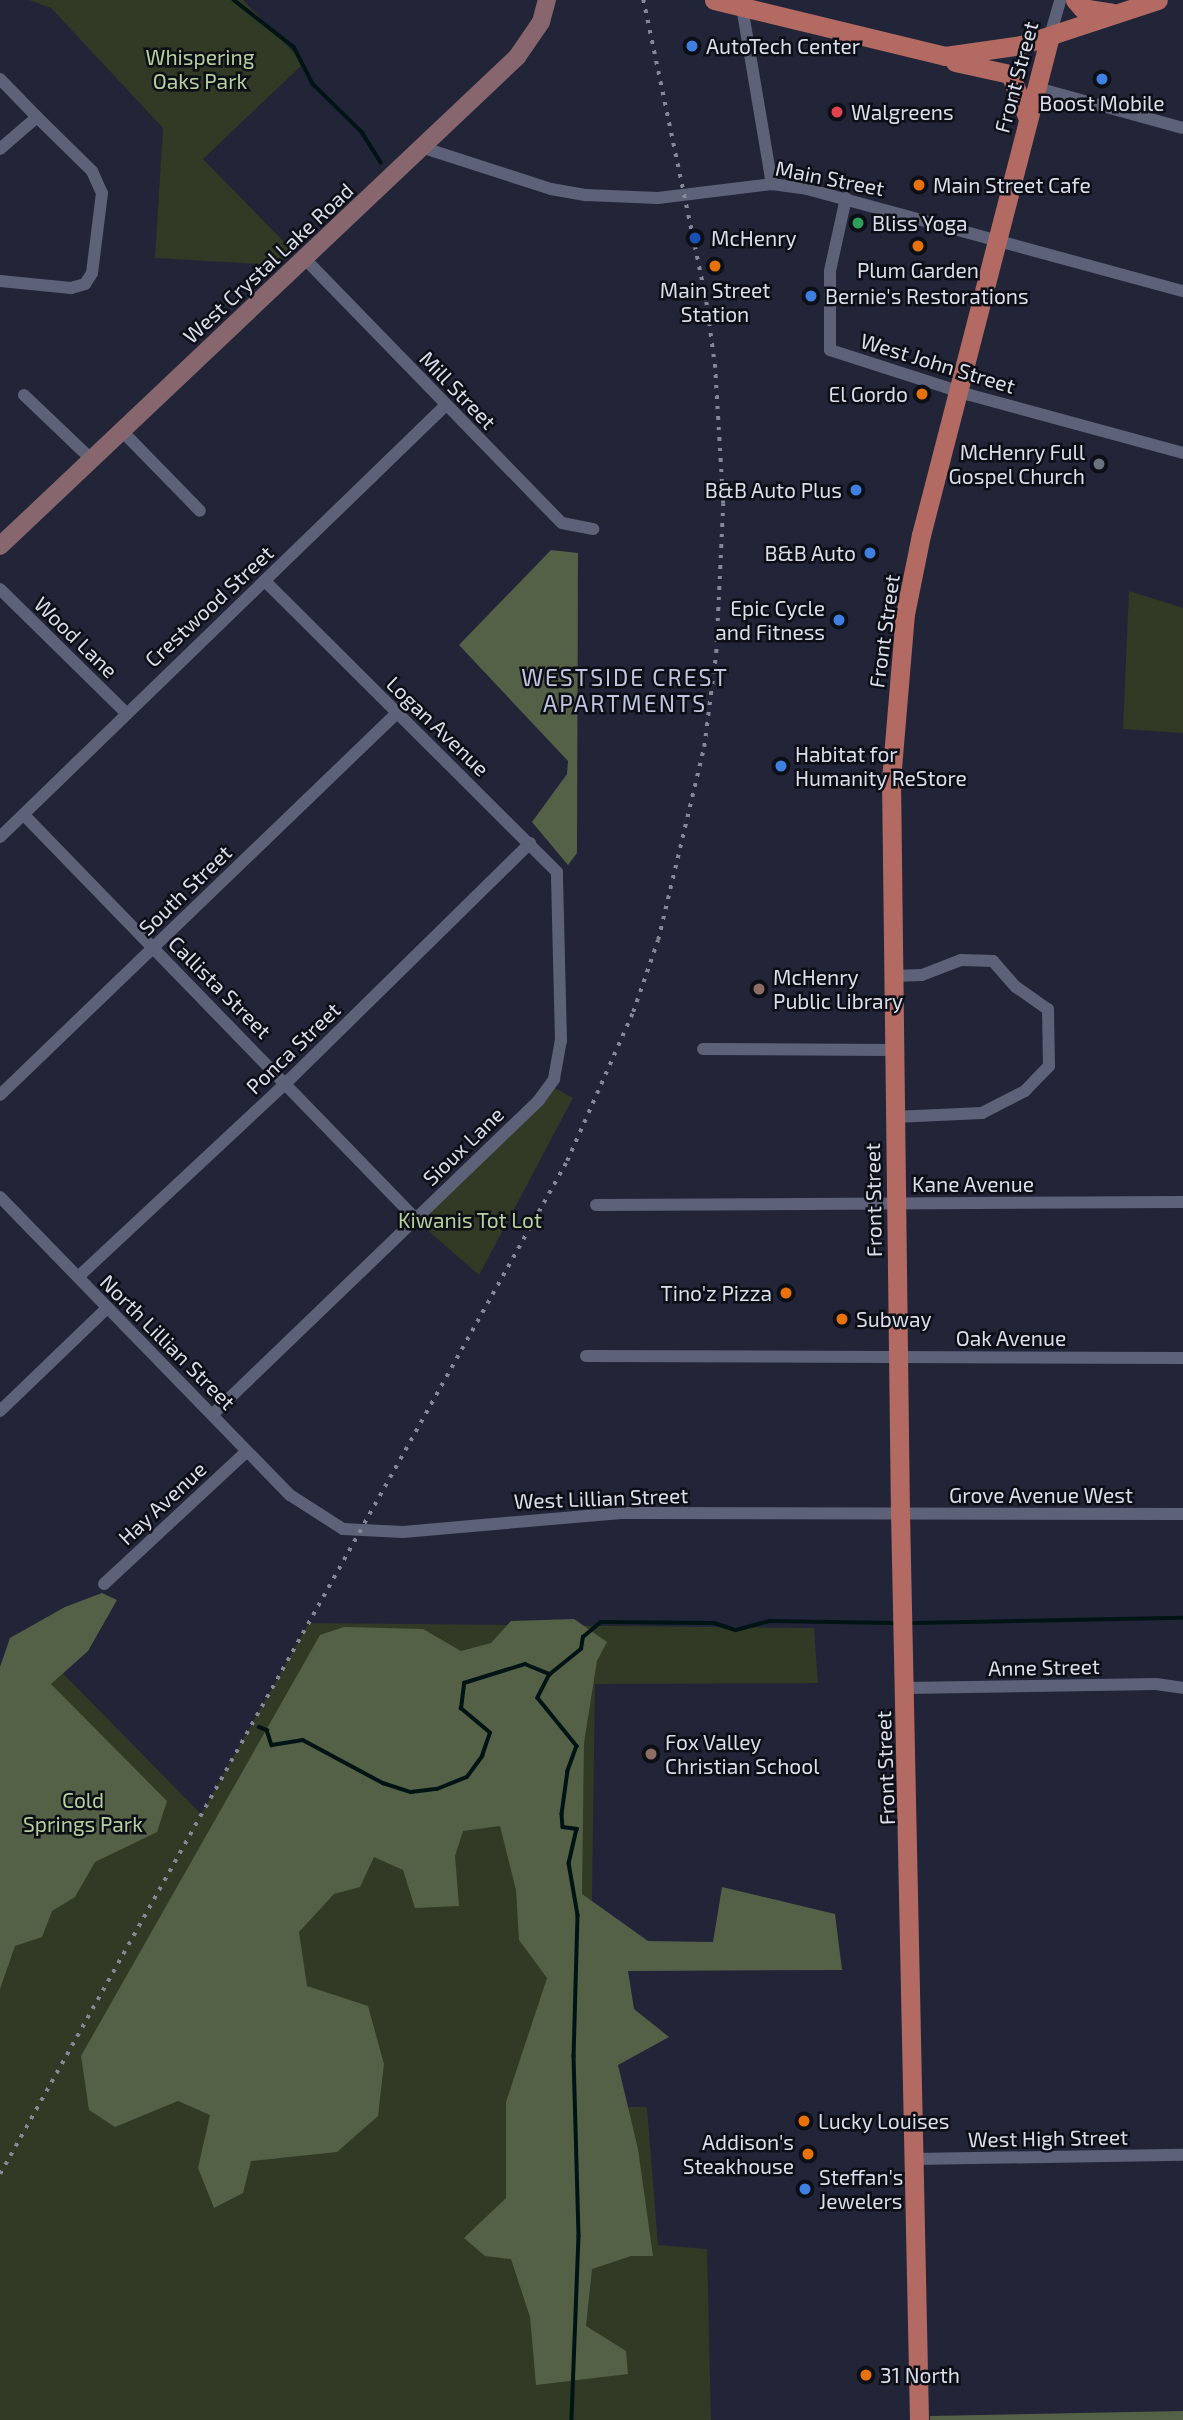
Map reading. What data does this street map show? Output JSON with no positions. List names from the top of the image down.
{
  "streets": {
    "main road": ["Front Street"],
    "street": [
      "Main Street",
      "West Crystal Lake Road",
      "West John Street",
      "Mill Street",
      "Crestwood Street",
      "Wood Lane",
      "Logan Avenue",
      "South Street",
      "Callista Street",
      "Ponca Street",
      "Sioux Lane",
      "Kane Avenue",
      "Oak Avenue",
      "North Lillian Street",
      "Grove Avenue West",
      "West Lillian Street",
      "Hay Avenue",
      "Anne Street",
      "West High Street"
    ]
  },
  "crossings": [
    ["Front Street", "Main Street"],
    ["Front Street", "West John Street"],
    ["Front Street", "Kane Avenue"],
    ["Front Street", "Oak Avenue"],
    ["Front Street", "Grove Avenue West"],
    ["Front Street", "West Lillian Street"],
    ["Front Street", "Anne Street"],
    ["Front Street", "West High Street"],
    ["Main Street", "West Crystal Lake Road"],
    ["Main Street", "West John Street"],
    ["West Crystal Lake Road", "Mill Street"],
    ["Mill Street", "Crestwood Street"],
    ["Crestwood Street", "Wood Lane"],
    ["Crestwood Street", "Logan Avenue"],
    ["Crestwood Street", "Callista Street"],
    ["Logan Avenue", "South Street"],
    ["Logan Avenue", "Ponca Street"],
    ["Logan Avenue", "Sioux Lane"],
    ["South Street", "Callista Street"],
    ["Callista Street", "Ponca Street"],
    ["Callista Street", "Sioux Lane"],
    ["Ponca Street", "North Lillian Street"],
    ["Sioux Lane", "North Lillian Street"],
    ["North Lillian Street", "West Lillian Street"],
    ["North Lillian Street", "Hay Avenue"],
    ["Grove Avenue West", "West Lillian Street"]
  ],
  "districts": ["WESTSIDE CREST APARTMENTS"],
  "parks": ["Whispering Oaks Park", "Kiwanis Tot Lot", "Cold Springs Park"],
  "places": [
    "AutoTech Center",
    "Boost Mobile",
    "Walgreens",
    "Main Street Cafe",
    "Bliss Yoga",
    "McHenry",
    "Plum Garden",
    "Main Street Station",
    "Bernie's Restorations",
    "El Gordo",
    "McHenry Full Gospel Church",
    "B&B Auto Plus",
    "B&B Auto",
    "Epic Cycle and Fitness",
    "Habitat for Humanity ReStore",
    "McHenry Public Library",
    "Tino'z Pizza",
    "Subway",
    "Fox Valley Christian School",
    "Lucky Louises",
    "Addison's Steakhouse",
    "Steffan's Jewelers",
    "31 North"
  ]
}
